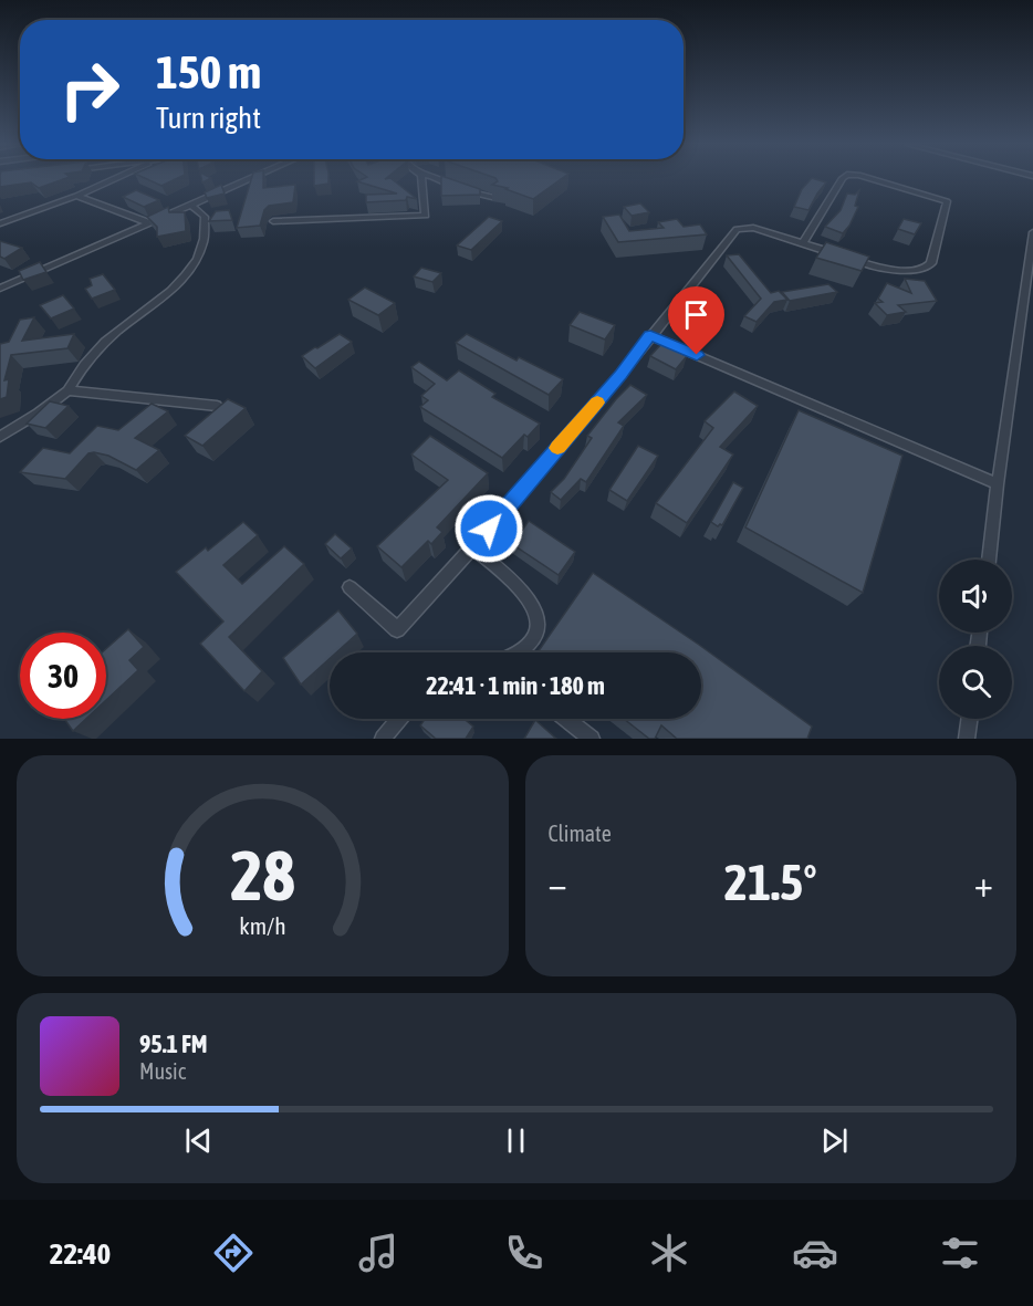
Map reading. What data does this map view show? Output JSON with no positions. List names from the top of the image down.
{
  "page": {
    "turn": ["150 m", "Turn right"],
    "limit": "30",
    "trip": "22:41 · 1 min · 180 m",
    "tile": "Climate",
    "heat": ["−", "21.5°", "+"],
    "song": ["95.1 FM", "Music"],
    "tabs": "22:40",
    "gauge": ["28", "km/h"]
  }
}
